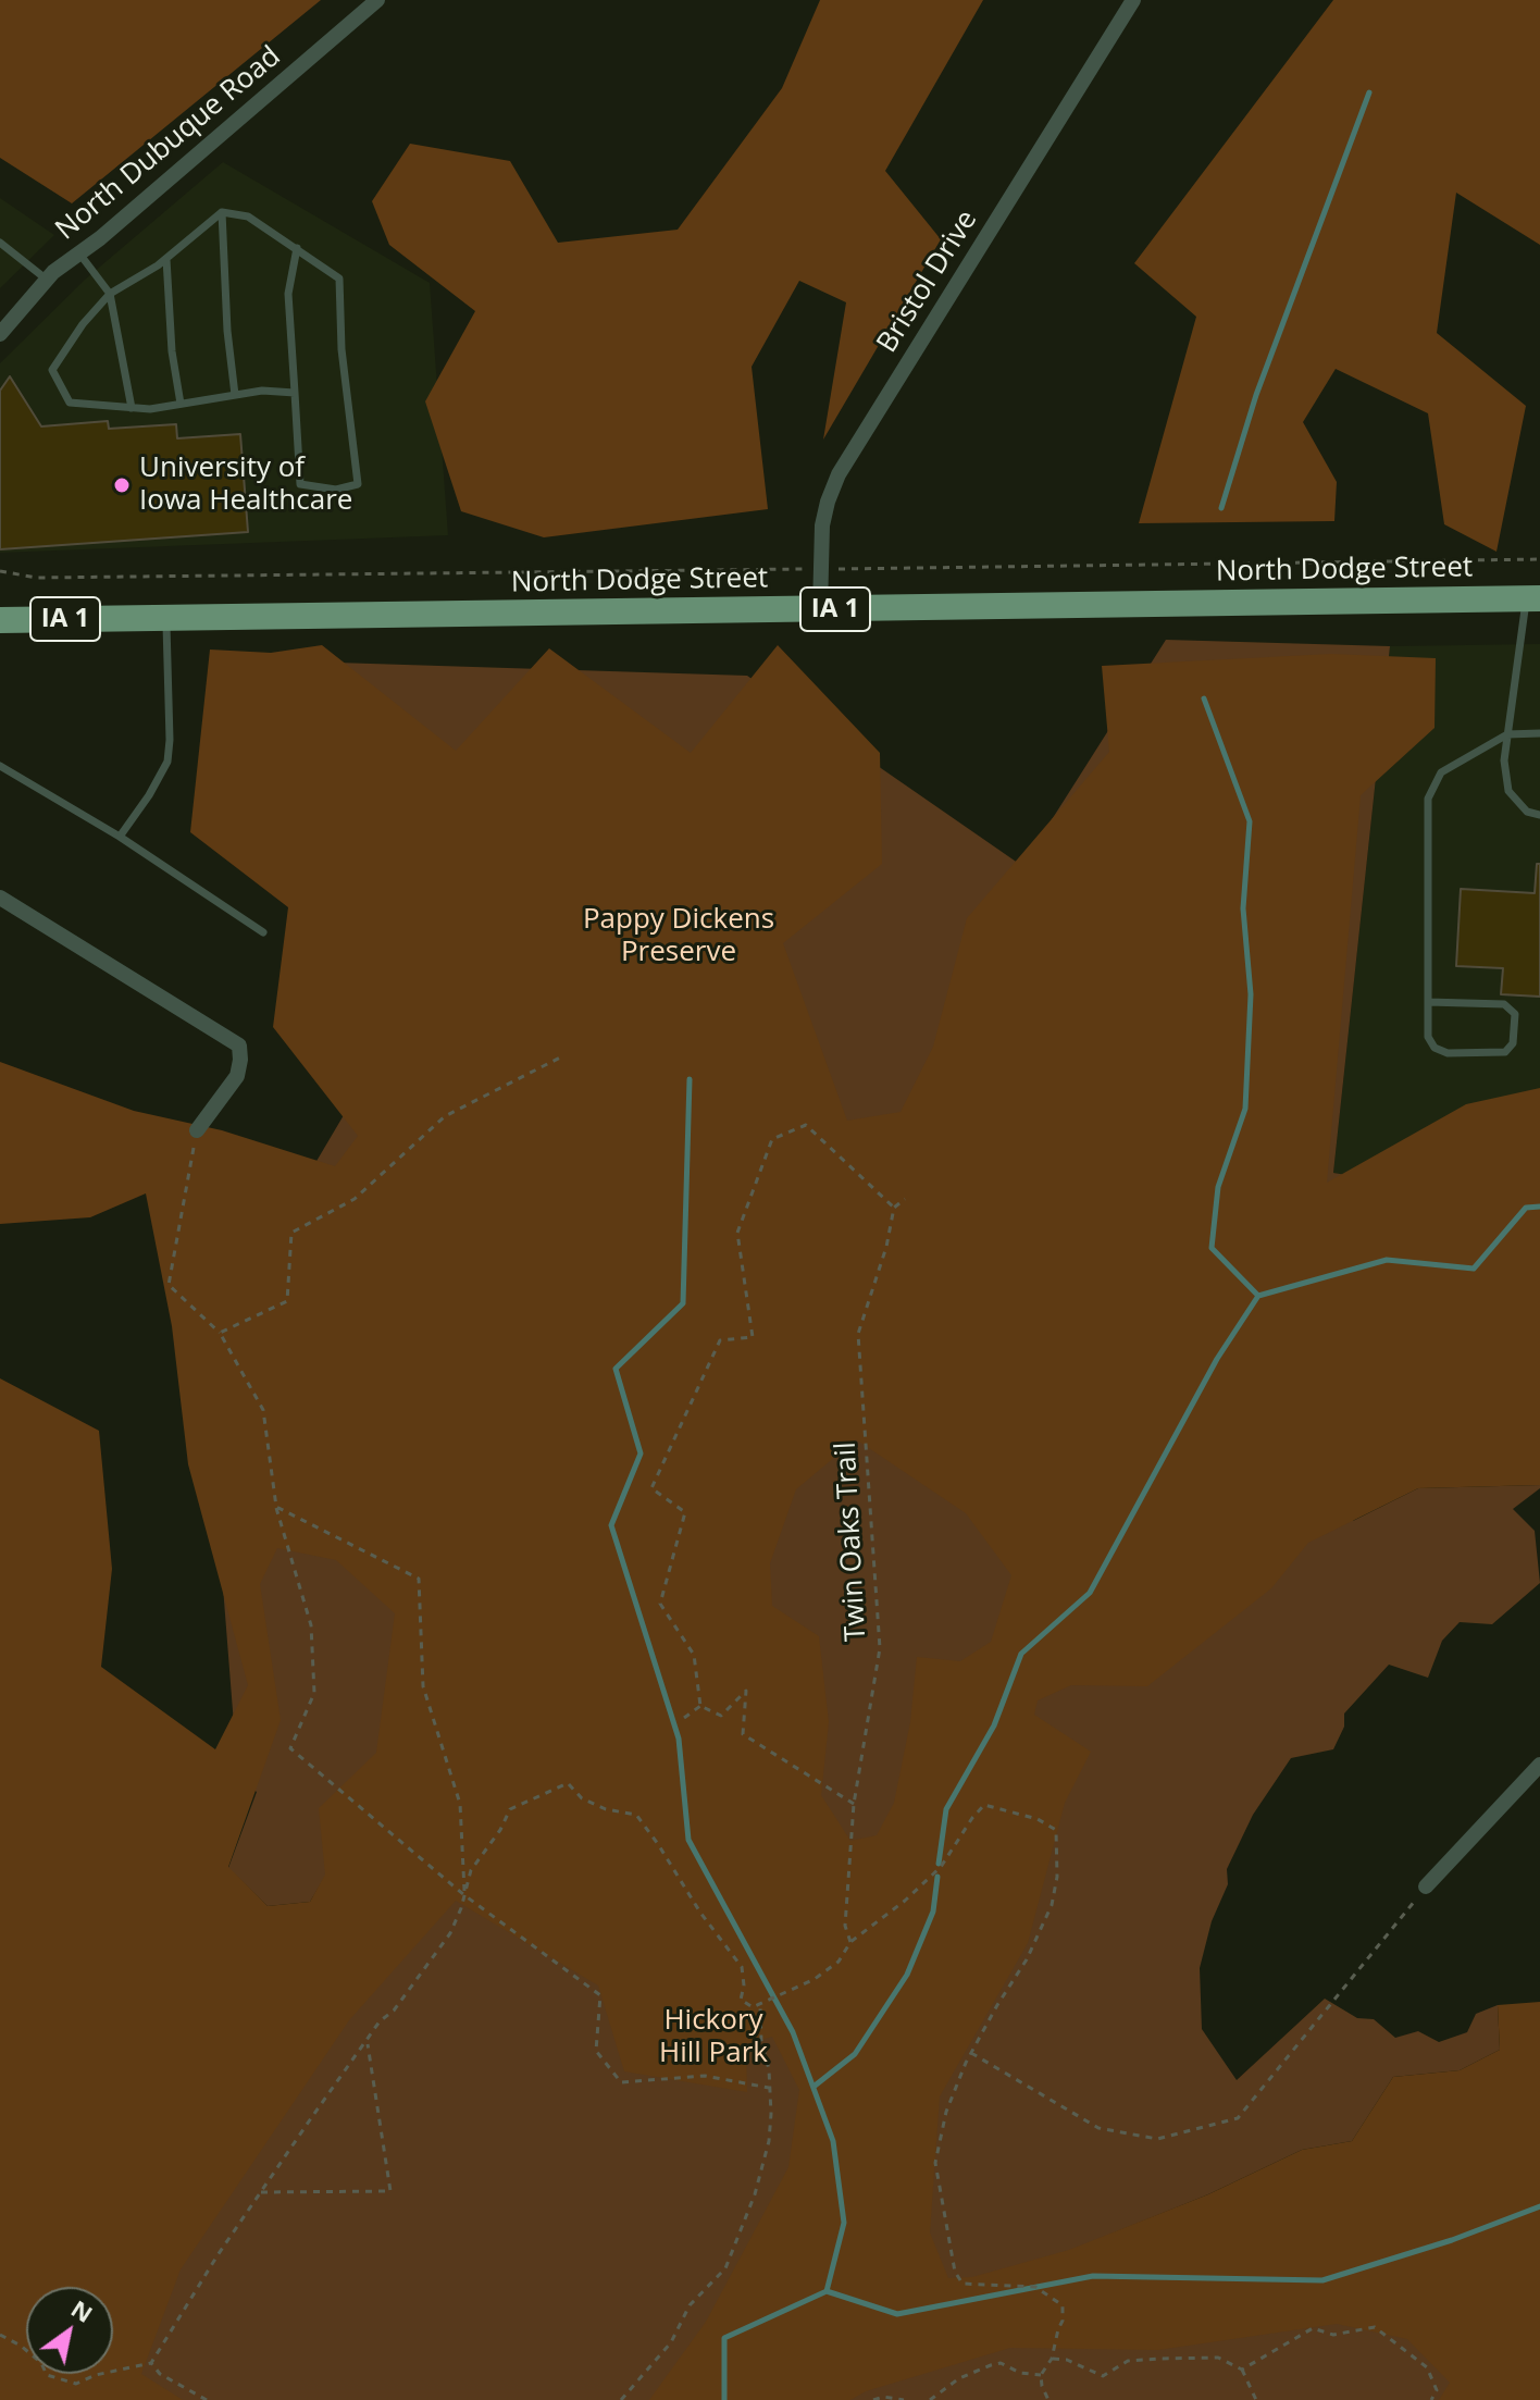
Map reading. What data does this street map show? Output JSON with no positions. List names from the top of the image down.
{
  "streets": {
    "main road": ["North Dodge Street", "IA 1"],
    "street": ["North Dubuque Road", "Bristol Drive"],
    "path": ["Twin Oaks Trail"]
  },
  "crossings": [
    ["Bristol Drive", "North Dodge Street"]
  ],
  "parks": ["Pappy Dickens Preserve", "Hickory Hill Park"],
  "places": ["University of Iowa Healthcare"],
  "north": "top right"
}
